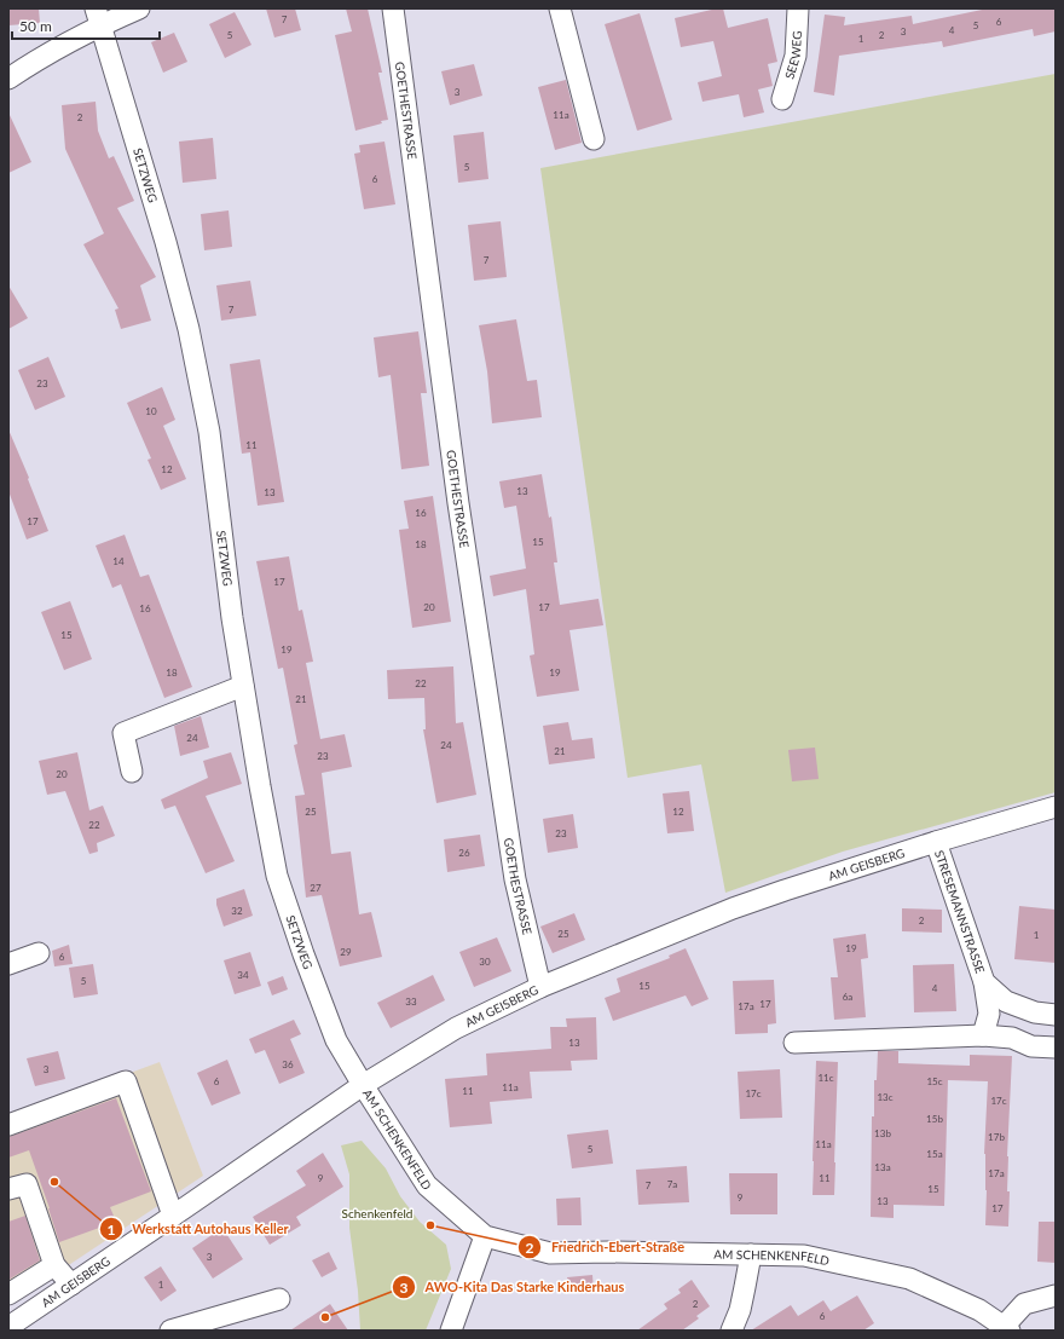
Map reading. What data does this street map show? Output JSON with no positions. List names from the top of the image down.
{
  "streets": {
    "street": [
      "SEEWEG",
      "GOETHESTRASSE",
      "SETZWEG",
      "AM GEISBERG",
      "STRESEMANNSTRASSE",
      "AM SCHENKENFELD"
    ]
  },
  "crossings": [
    ["GOETHESTRASSE", "AM GEISBERG"],
    ["SETZWEG", "AM GEISBERG"],
    ["SETZWEG", "AM SCHENKENFELD"],
    ["AM GEISBERG", "STRESEMANNSTRASSE"],
    ["AM GEISBERG", "AM SCHENKENFELD"]
  ],
  "parks": ["Schenkenfeld"],
  "places": ["Werkstatt Autohaus Keller", "Friedrich-Ebert-Straße", "AWO-Kita Das Starke Kinderhaus"],
  "house_numbers": [
    "7",
    "6",
    "5",
    "4",
    "3",
    "5",
    "2",
    "1",
    "3",
    "11a",
    "2",
    "5",
    "6",
    "7",
    "7",
    "23",
    "10",
    "11",
    "12",
    "13",
    "13",
    "16",
    "17",
    "15",
    "18",
    "14",
    "17",
    "20",
    "17",
    "16",
    "15",
    "19",
    "18",
    "19",
    "22",
    "21",
    "24",
    "24",
    "21",
    "23",
    "20",
    "25",
    "12",
    "22",
    "23",
    "26",
    "27",
    "32",
    "2",
    "25",
    "1",
    "19",
    "29",
    "6",
    "30",
    "34",
    "5",
    "15",
    "4",
    "6a",
    "33",
    "17",
    "17a",
    "13",
    "36",
    "3",
    "11c",
    "6",
    "15c",
    "11a",
    "11",
    "17c",
    "13c",
    "17c",
    "15b",
    "13b",
    "17b",
    "11a",
    "5",
    "15a",
    "13a",
    "17a",
    "9",
    "11",
    "7a",
    "7",
    "15",
    "9",
    "13",
    "17",
    "3",
    "1",
    "2",
    "6"
  ],
  "scale_bar": "50 m"
}
